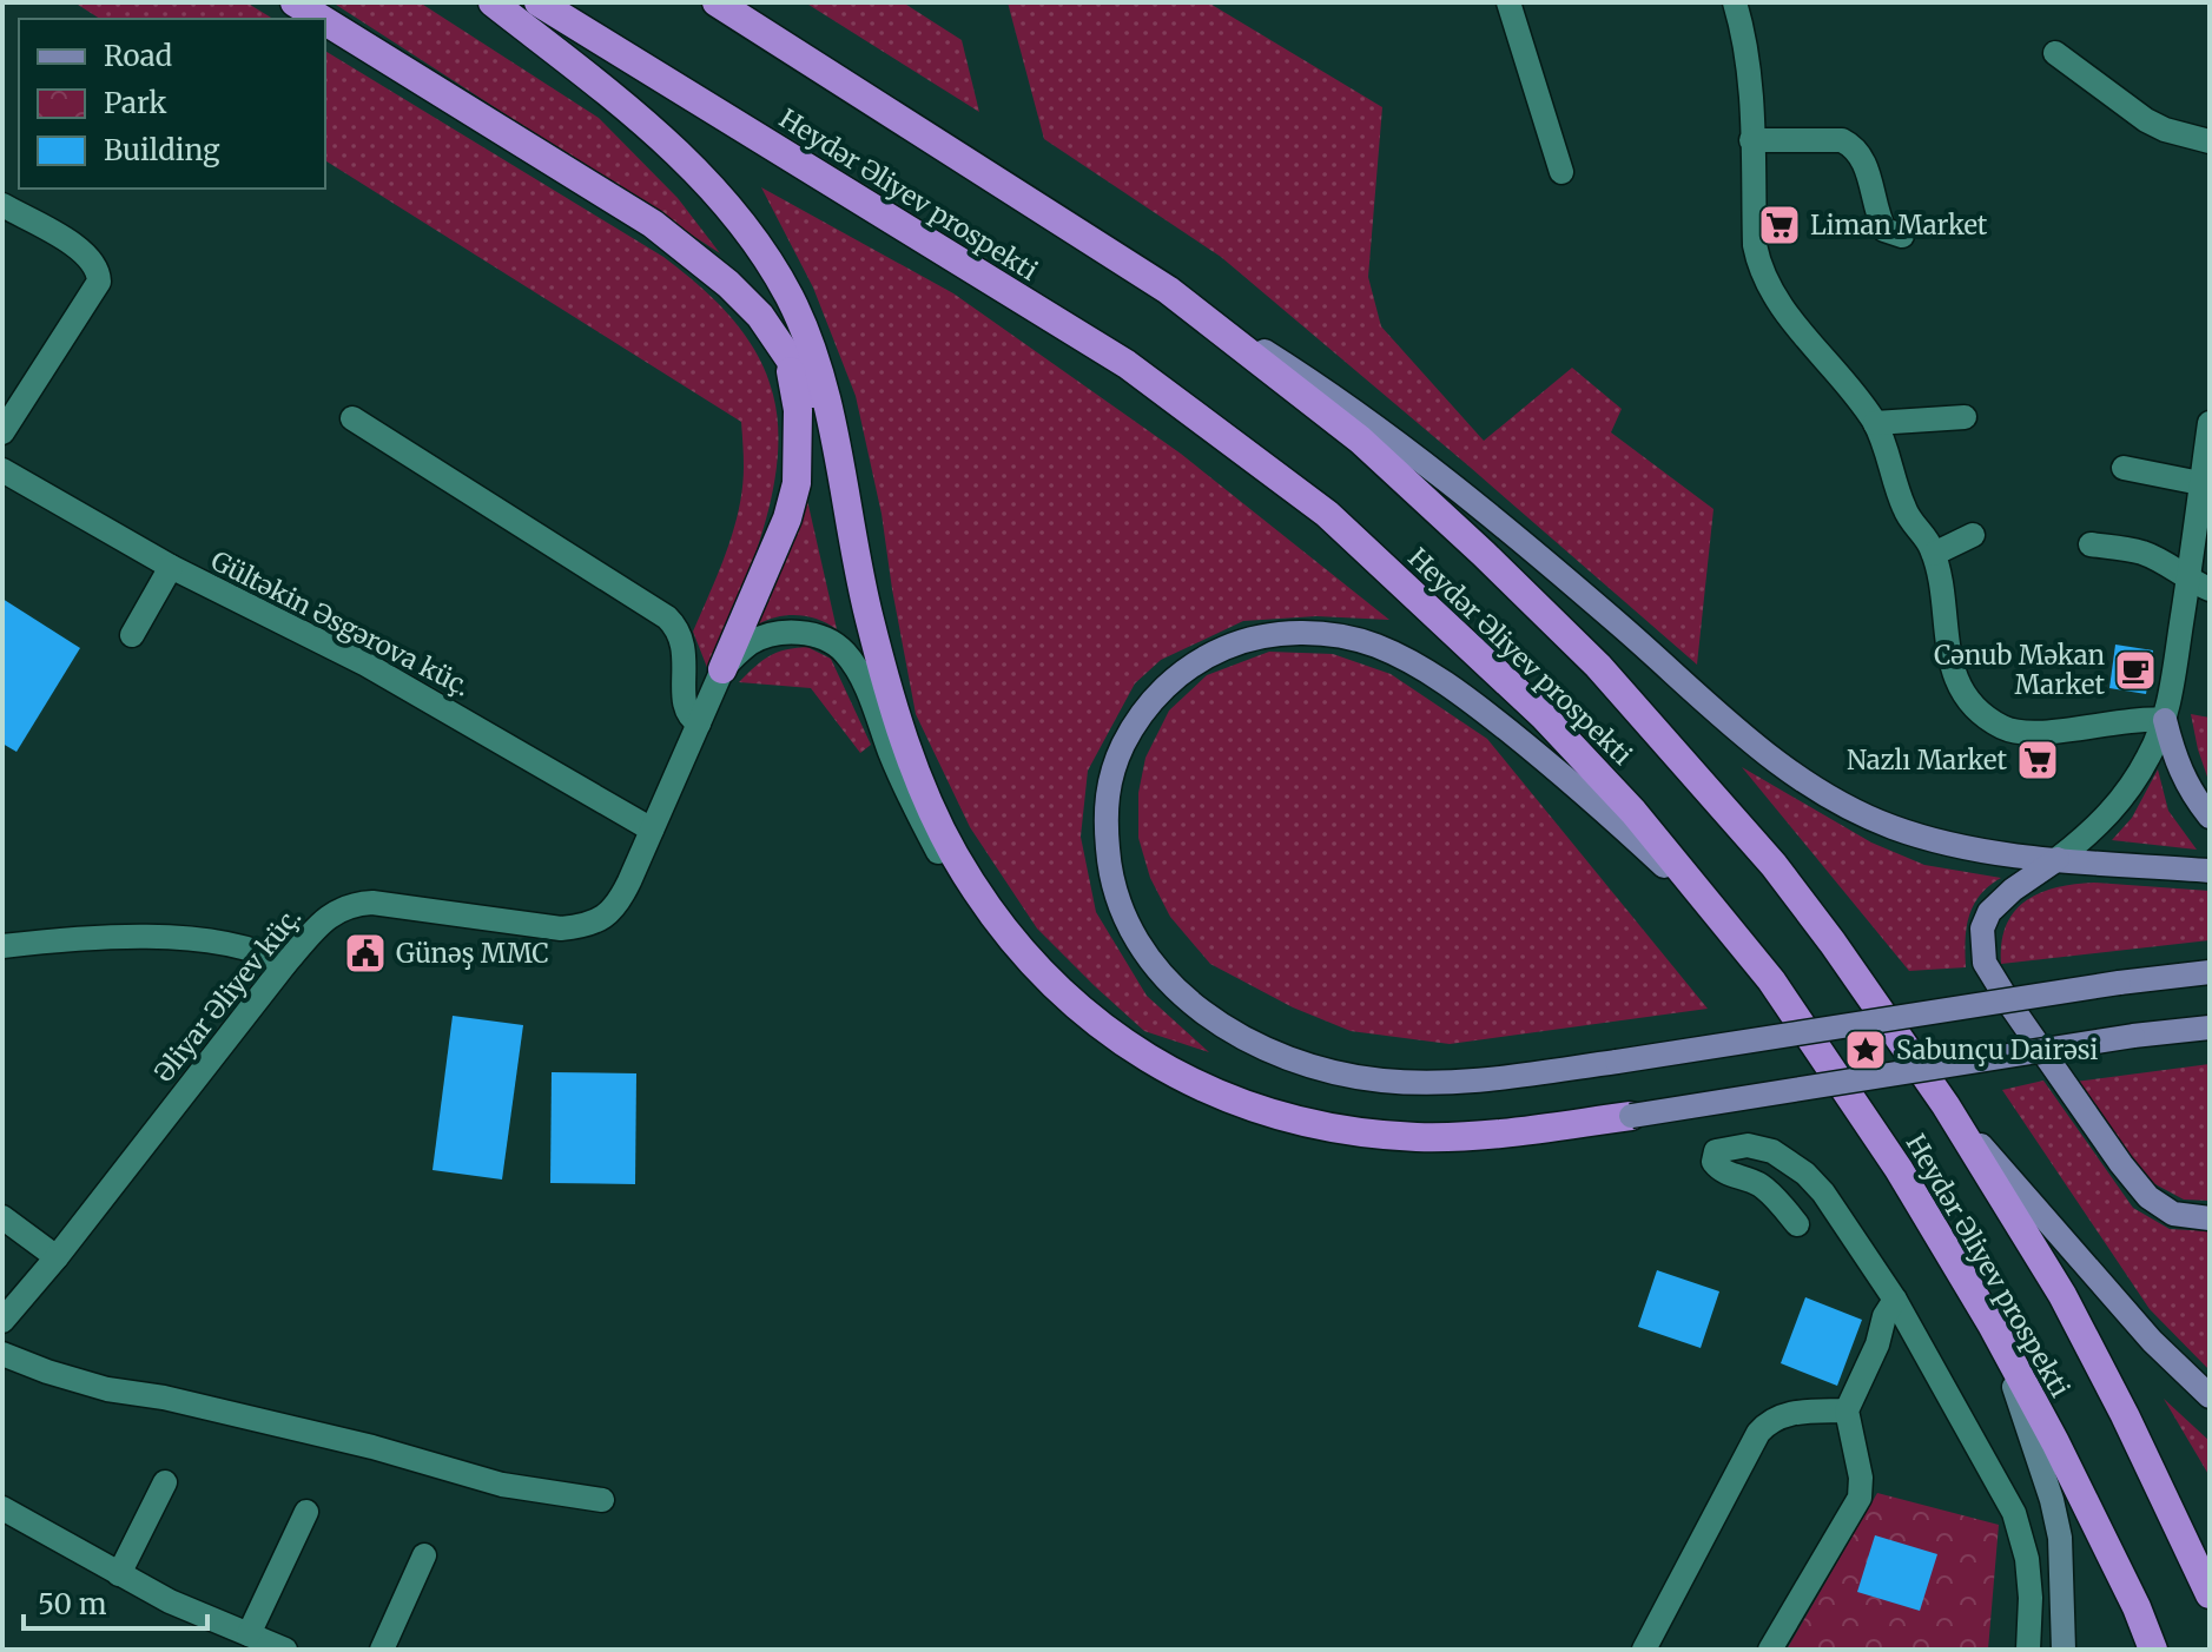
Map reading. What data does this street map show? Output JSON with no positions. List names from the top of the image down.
{
  "streets": {
    "highway": ["Heydər Əliyev prospekti"],
    "street": ["Gültəkin Əsgərova küç.", "Əliyar Əliyev küç."]
  },
  "crossings": [
    ["Gültəkin Əsgərova küç.", "Əliyar Əliyev küç."]
  ],
  "places": {
    "supermarket": ["Liman Market", "Nazlı Market"],
    "cafe": ["Cənub Məkan Market"],
    "public building": ["Günəş MMC"],
    "place": ["Sabunçu Dairəsi"]
  },
  "legend": ["Road", "Park", "Building"],
  "scale_bar": "50 m"
}
